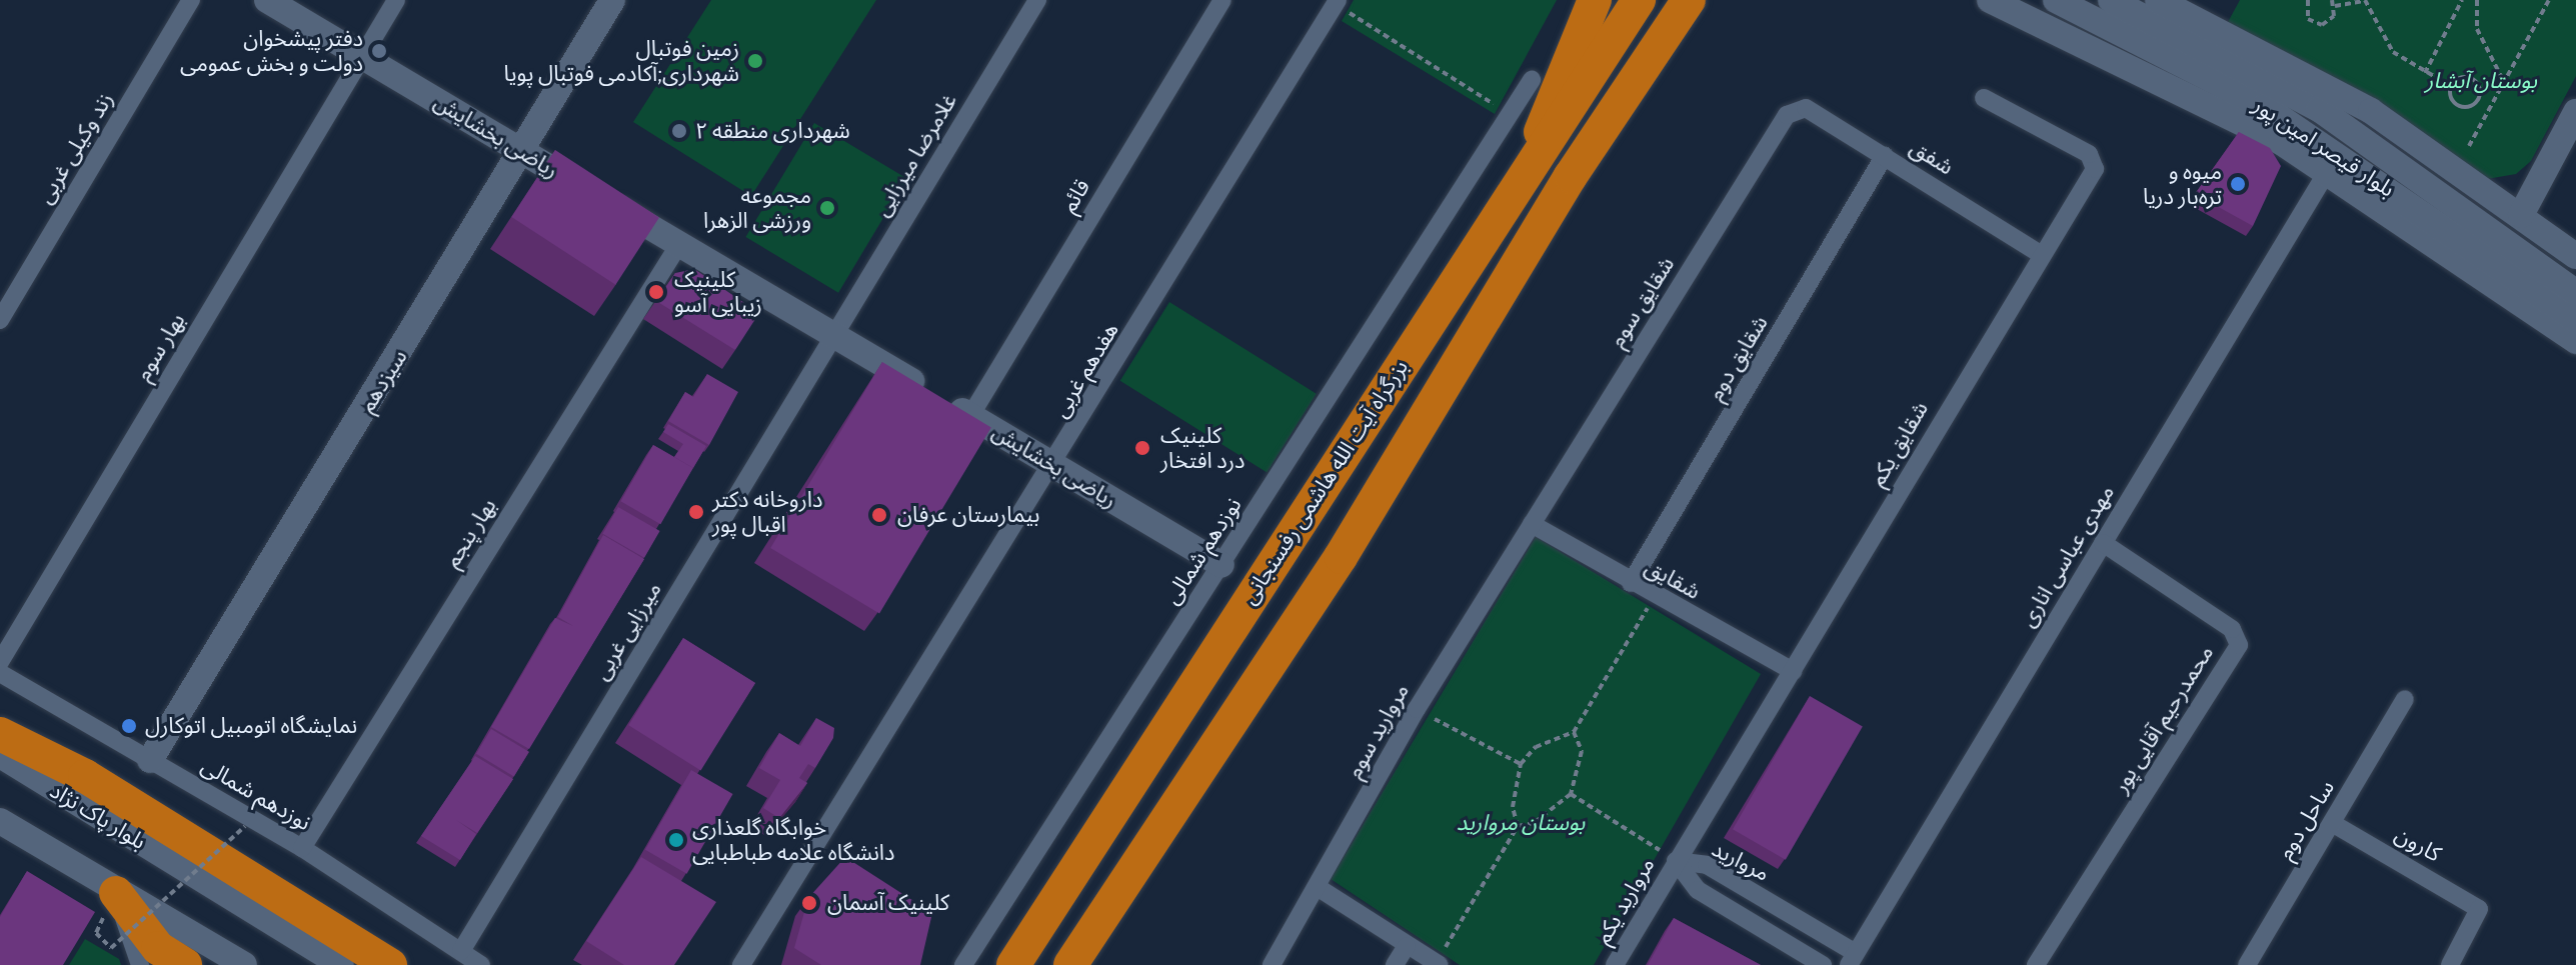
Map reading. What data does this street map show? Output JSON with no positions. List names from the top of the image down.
{
  "streets": {
    "highway": ["بزرگراه آیت الله هاشمی رفسنجانی"],
    "main road": [
      "ریاضی بخشایش",
      "بلوار قیصر امین پور",
      "سیزدهم",
      "بلوار پاک نژاد"
    ],
    "street": [
      "زند وکیلی غربی",
      "غلامرضا میرزایی",
      "شفق",
      "قائم",
      "شقایق سوم",
      "بهار سوم",
      "شقایق دوم",
      "هفدهم غربی",
      "شقایق یکم",
      "بهار پنجم",
      "نوزدهم شمالی",
      "مهدی عباسی اناری",
      "شقایق",
      "میرزایی غربی",
      "محمدرحیم آقایی پور",
      "مروارید سوم",
      "ساحل دوم",
      "کارون",
      "مروارید",
      "مروارید یکم"
    ]
  },
  "crossings": [
    ["ریاضی بخشایش", "غلامرضا میرزایی"],
    ["ریاضی بخشایش", "قائم"],
    ["ریاضی بخشایش", "بهار سوم"],
    ["ریاضی بخشایش", "هفدهم غربی"],
    ["ریاضی بخشایش", "سیزدهم"],
    ["ریاضی بخشایش", "بهار پنجم"],
    ["ریاضی بخشایش", "نوزدهم شمالی"],
    ["ریاضی بخشایش", "میرزایی غربی"],
    ["غلامرضا میرزایی", "میرزایی غربی"],
    ["شفق", "شقایق سوم"],
    ["شفق", "شقایق دوم"],
    ["شفق", "شقایق یکم"],
    ["شقایق سوم", "شقایق"],
    ["شقایق سوم", "مروارید سوم"],
    ["شقایق دوم", "شقایق"],
    ["سیزدهم", "نوزدهم شمالی"],
    ["شقایق یکم", "شقایق"],
    ["شقایق یکم", "مروارید"],
    ["شقایق یکم", "مروارید یکم"],
    ["بهار پنجم", "نوزدهم شمالی"],
    ["نوزدهم شمالی", "میرزایی غربی"],
    ["مهدی عباسی اناری", "محمدرحیم آقایی پور"],
    ["مهدی عباسی اناری", "مروارید"],
    ["شقایق", "مروارید سوم"],
    ["ساحل دوم", "کارون"],
    ["مروارید", "مروارید یکم"]
  ],
  "parks": ["بوستان آبشار", "بوستان مروارید"],
  "places": [
    "دفتر پیشخوان دولت و بخش عمومی",
    "زمین فوتبال شهرداری;آکادمی فوتبال پویا",
    "شهرداری منطقه ۲",
    "میوه و تره‌بار دریا",
    "مجموعه ورزشی الزهرا",
    "کلینیک زیبایی آسو",
    "کلینیک درد افتخار",
    "داروخانه دکتر اقبال پور",
    "بیمارستان عرفان",
    "نمایشگاه اتومبیل اتوکارل",
    "خوابگاه گلعذاری دانشگاه علامه طباطبایی",
    "کلینیک آسمان"
  ]
}
